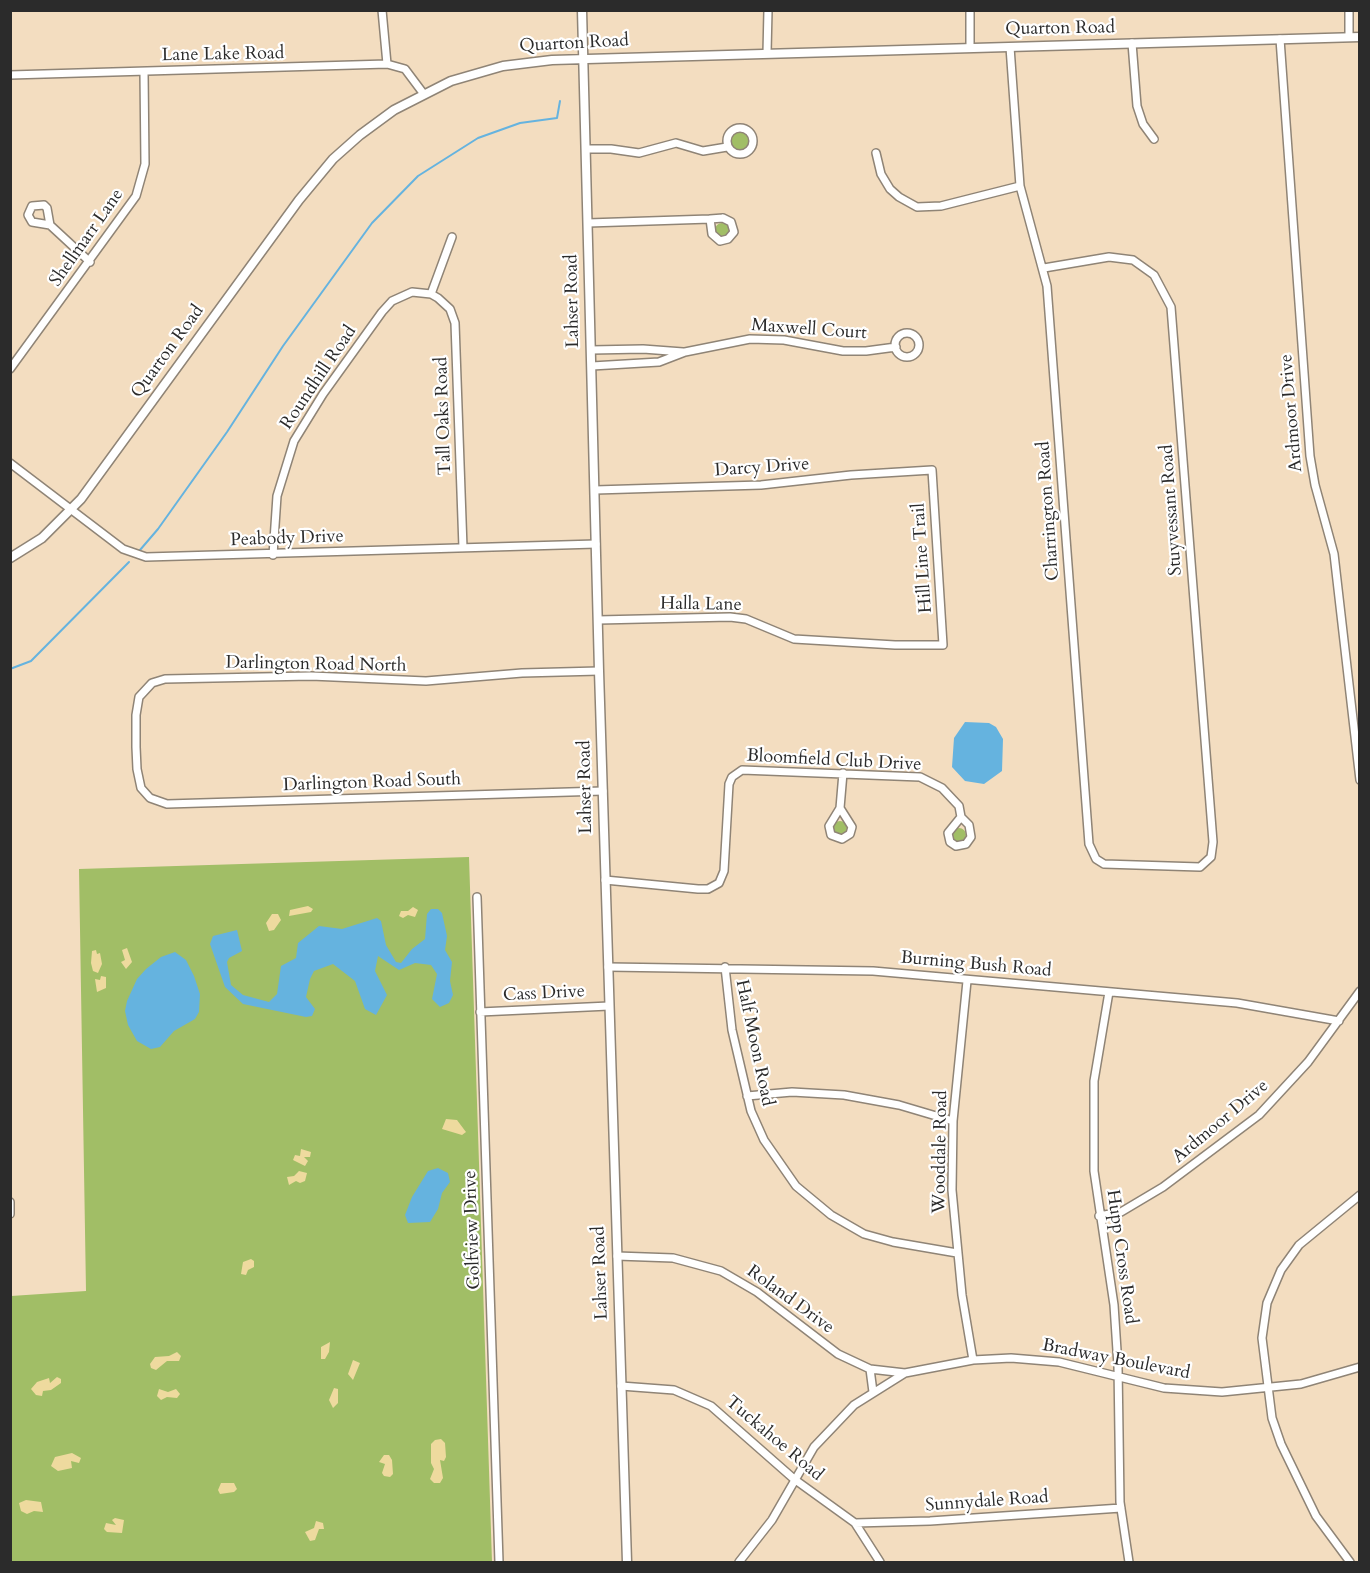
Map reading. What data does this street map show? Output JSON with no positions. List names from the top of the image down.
{
  "streets": {
    "street": [
      "Quarton Road",
      "Lane Lake Road",
      "Shellmarr Lane",
      "Lahser Road",
      "Maxwell Court",
      "Roundhill Road",
      "Ardmoor Drive",
      "Tall Oaks Road",
      "Darcy Drive",
      "Stuyvessant Road",
      "Charrington Road",
      "Peabody Drive",
      "Hill Line Trail",
      "Halla Lane",
      "Darlington Road North",
      "Bloomfield Club Drive",
      "Darlington Road South",
      "Burning Bush Road",
      "Cass Drive",
      "Half Moon Road",
      "Wooddale Road",
      "Golfview Drive",
      "Hupp Cross Road",
      "Roland Drive",
      "Bradway Boulevard",
      "Tuckahoe Road",
      "Sunnydale Road"
    ]
  },
  "crossings": [
    ["Quarton Road", "Lahser Road"],
    ["Quarton Road", "Ardmoor Drive"],
    ["Quarton Road", "Charrington Road"],
    ["Quarton Road", "Peabody Drive"],
    ["Lane Lake Road", "Shellmarr Lane"],
    ["Lahser Road", "Maxwell Court"],
    ["Lahser Road", "Darcy Drive"],
    ["Lahser Road", "Peabody Drive"],
    ["Lahser Road", "Halla Lane"],
    ["Lahser Road", "Darlington Road North"],
    ["Lahser Road", "Bloomfield Club Drive"],
    ["Lahser Road", "Darlington Road South"],
    ["Lahser Road", "Burning Bush Road"],
    ["Lahser Road", "Cass Drive"],
    ["Lahser Road", "Roland Drive"],
    ["Lahser Road", "Tuckahoe Road"],
    ["Roundhill Road", "Tall Oaks Road"],
    ["Roundhill Road", "Peabody Drive"],
    ["Ardmoor Drive", "Burning Bush Road"],
    ["Ardmoor Drive", "Hupp Cross Road"],
    ["Tall Oaks Road", "Peabody Drive"],
    ["Darcy Drive", "Hill Line Trail"],
    ["Stuyvessant Road", "Charrington Road"],
    ["Hill Line Trail", "Halla Lane"],
    ["Darlington Road North", "Darlington Road South"],
    ["Burning Bush Road", "Half Moon Road"],
    ["Burning Bush Road", "Wooddale Road"],
    ["Burning Bush Road", "Hupp Cross Road"],
    ["Cass Drive", "Golfview Drive"],
    ["Half Moon Road", "Wooddale Road"],
    ["Wooddale Road", "Bradway Boulevard"],
    ["Hupp Cross Road", "Bradway Boulevard"],
    ["Hupp Cross Road", "Sunnydale Road"],
    ["Roland Drive", "Bradway Boulevard"],
    ["Bradway Boulevard", "Tuckahoe Road"],
    ["Tuckahoe Road", "Sunnydale Road"]
  ]
}
